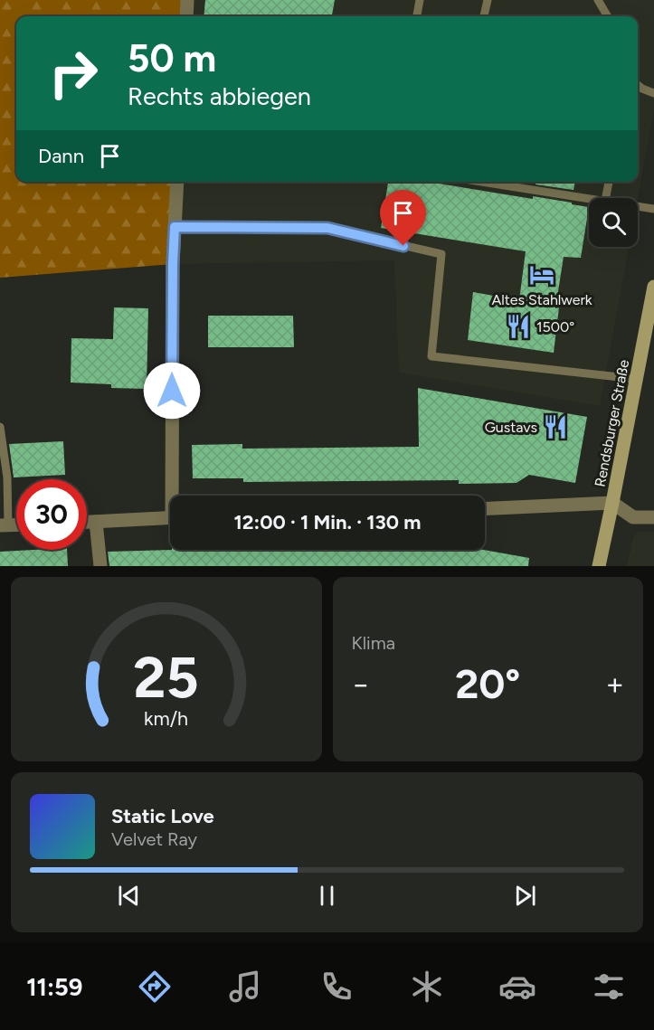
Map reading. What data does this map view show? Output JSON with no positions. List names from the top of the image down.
{
  "streets": {
    "street": ["Rendsburger Straße"]
  },
  "places": {
    "hotel": ["Altes Stahlwerk"],
    "restaurant": ["1500°", "Gustavs"]
  },
  "page": {
    "turn": ["50 m", "Rechts abbiegen"],
    "then": "Dann",
    "limit": "30",
    "trip": "12:00 · 1 Min. · 130 m",
    "tile": "Klima",
    "heat": ["−", "20°", "+"],
    "song": ["Static Love", "Velvet Ray"],
    "tabs": "11:59",
    "gauge": ["25", "km/h"]
  }
}
